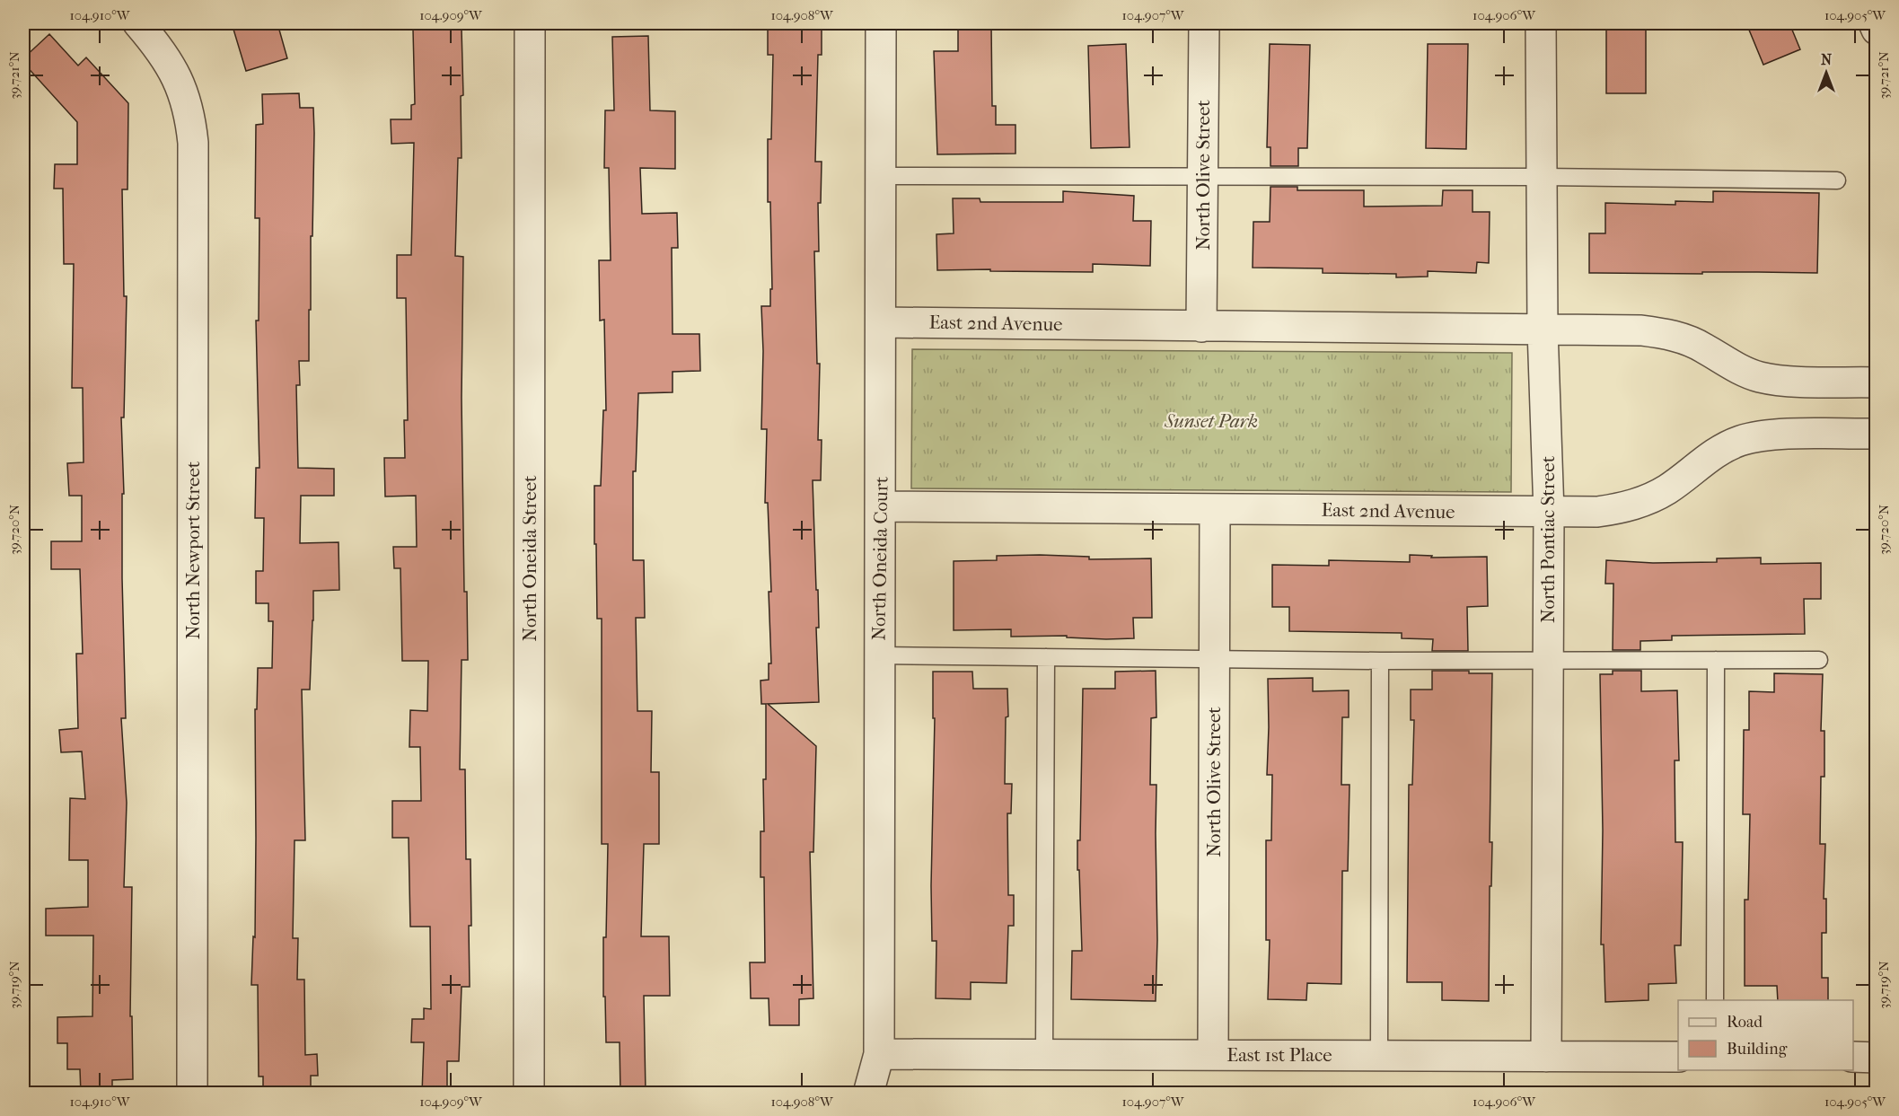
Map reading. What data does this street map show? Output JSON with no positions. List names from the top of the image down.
{
  "streets": {
    "street": [
      "North Olive Street",
      "East 2nd Avenue",
      "North Pontiac Street",
      "North Newport Street",
      "North Oneida Street",
      "North Oneida Court",
      "East 1st Place"
    ]
  },
  "crossings": [
    ["North Olive Street", "East 2nd Avenue"],
    ["North Olive Street", "East 1st Place"],
    ["East 2nd Avenue", "North Pontiac Street"],
    ["East 2nd Avenue", "North Oneida Court"],
    ["North Pontiac Street", "East 1st Place"],
    ["North Oneida Court", "East 1st Place"]
  ],
  "parks": ["Sunset Park"],
  "legend": ["Road", "Building"],
  "north": "top",
  "coordinates": [
    "104.910°W",
    "104.909°W",
    "104.908°W",
    "104.907°W",
    "104.906°W",
    "104.905°W",
    "39.721°N",
    "39.720°N",
    "39.719°N"
  ]
}
